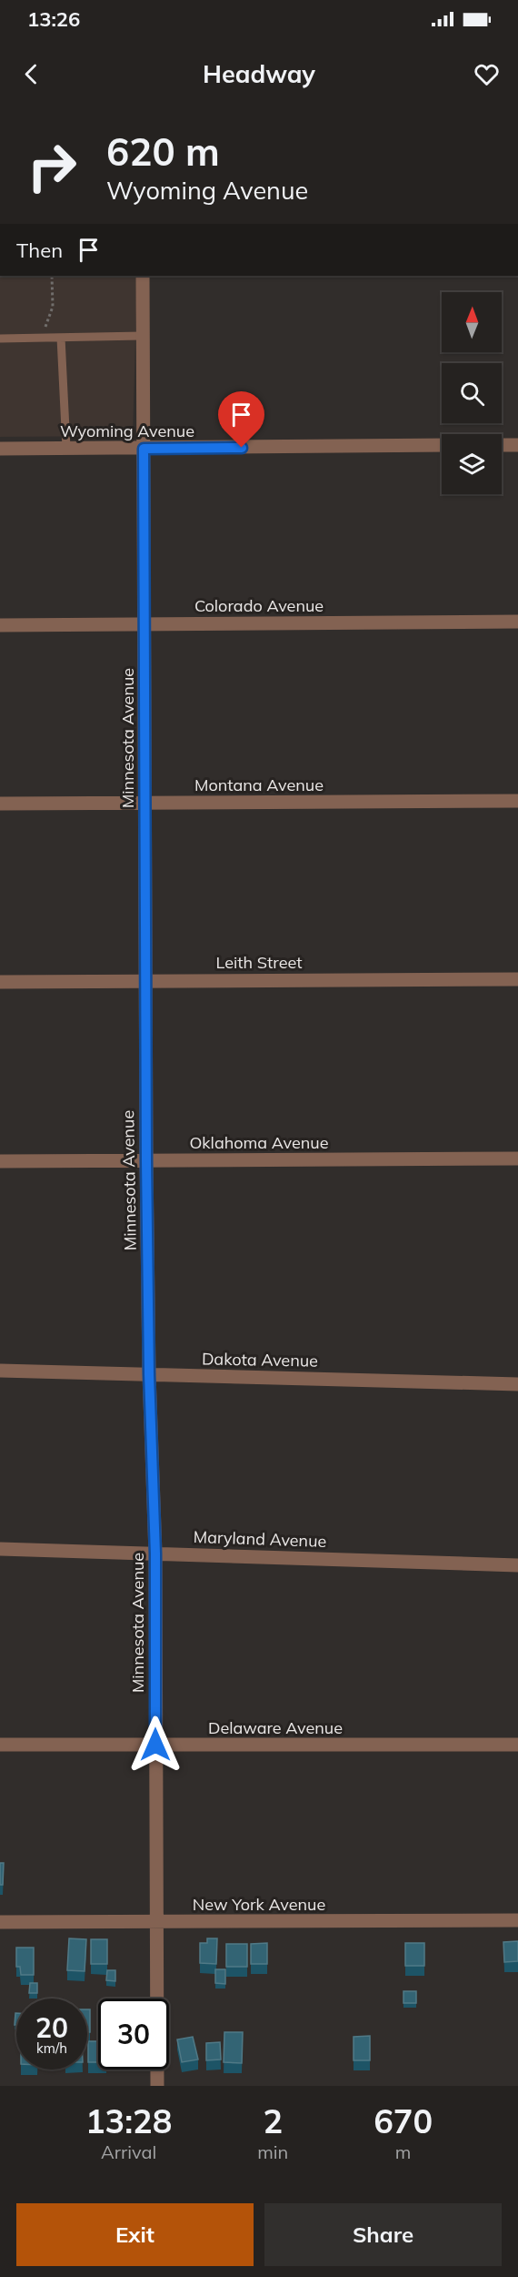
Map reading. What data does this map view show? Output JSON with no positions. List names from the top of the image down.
{
  "streets": {
    "street": [
      "Wyoming Avenue",
      "Colorado Avenue",
      "Minnesota Avenue",
      "Montana Avenue",
      "Leith Street",
      "Oklahoma Avenue",
      "Dakota Avenue",
      "Maryland Avenue",
      "Delaware Avenue",
      "New York Avenue"
    ]
  },
  "crossings": [
    ["Wyoming Avenue", "Minnesota Avenue"],
    ["Colorado Avenue", "Minnesota Avenue"],
    ["Minnesota Avenue", "Montana Avenue"],
    ["Minnesota Avenue", "Leith Street"],
    ["Minnesota Avenue", "Oklahoma Avenue"],
    ["Minnesota Avenue", "Dakota Avenue"],
    ["Minnesota Avenue", "Maryland Avenue"],
    ["Minnesota Avenue", "Delaware Avenue"],
    ["Minnesota Avenue", "New York Avenue"]
  ],
  "north": "top",
  "page": {
    "status": "13:26",
    "header": "Headway",
    "turn": ["620 m", "Wyoming Avenue"],
    "then": "Then",
    "speed": "20 km/h",
    "limit": "30",
    "eta": [
      "13:28",
      "Arrival",
      "2",
      "min",
      "670",
      "m"
    ],
    "buttons": ["Exit", "Share"]
  }
}
